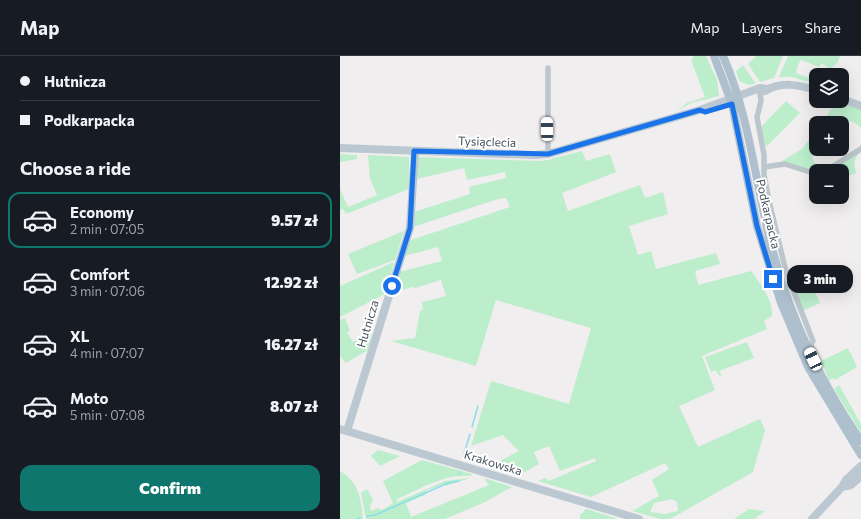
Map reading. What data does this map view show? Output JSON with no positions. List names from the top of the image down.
{
  "streets": {
    "main road": ["Podkarpacka"],
    "street": ["Tysiąclecia", "Hutnicza", "Krakowska"]
  },
  "crossings": [
    ["Tysiąclecia", "Podkarpacka"],
    ["Tysiąclecia", "Hutnicza"],
    ["Hutnicza", "Krakowska"]
  ],
  "page": {
    "header": "Map",
    "nav": ["Map", "Layers", "Share"],
    "banner": ["Hutnicza", "Podkarpacka"],
    "map_buttons": ["+", "−"],
    "heading": "Choose a ride",
    "list": [
      {
        "name": "Economy",
        "note": "2 min · 07:05",
        "value": "9.57 zł"
      },
      {
        "name": "Comfort",
        "note": "3 min · 07:06",
        "value": "12.92 zł"
      },
      {
        "name": "XL",
        "note": "4 min · 07:07",
        "value": "16.27 zł"
      },
      {
        "name": "Moto",
        "note": "5 min · 07:08",
        "value": "8.07 zł"
      }
    ],
    "bubble": "3 min",
    "buttons": "Confirm"
  }
}
